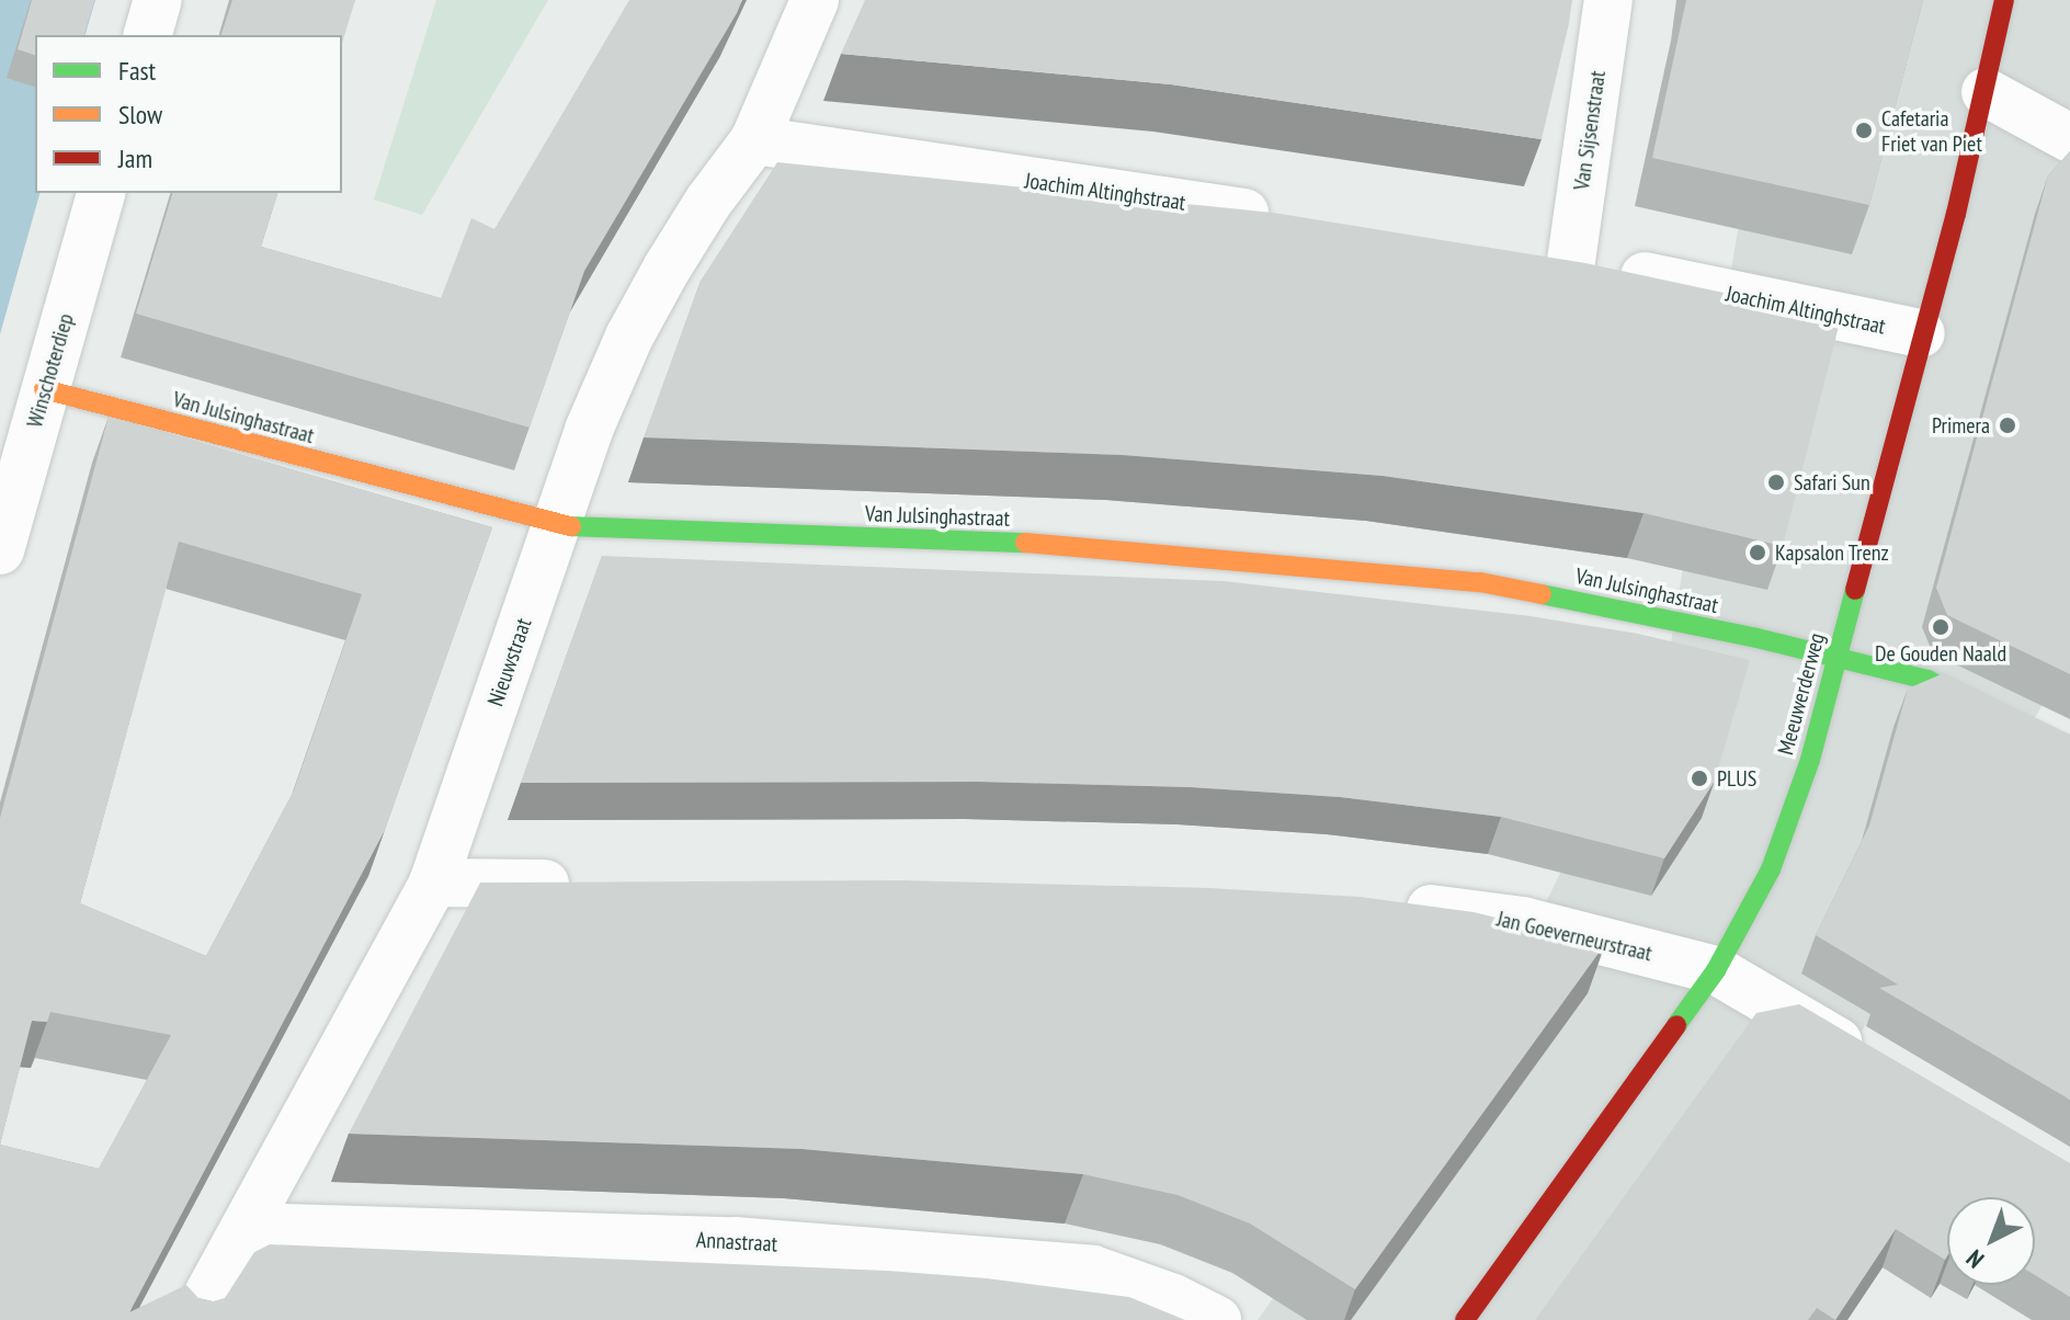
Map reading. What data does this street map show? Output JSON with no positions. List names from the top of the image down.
{
  "streets": {
    "street": [
      "Van Sijsenstraat",
      "Joachim Altinghstraat",
      "Winschoterdiep",
      "Van Julsinghastraat",
      "Nieuwstraat",
      "Meeuwerderweg",
      "Jan Goeverneurstraat",
      "Annastraat"
    ]
  },
  "crossings": [
    ["Van Sijsenstraat", "Joachim Altinghstraat"],
    ["Joachim Altinghstraat", "Nieuwstraat"],
    ["Joachim Altinghstraat", "Meeuwerderweg"],
    ["Winschoterdiep", "Van Julsinghastraat"],
    ["Van Julsinghastraat", "Nieuwstraat"],
    ["Van Julsinghastraat", "Meeuwerderweg"],
    ["Nieuwstraat", "Annastraat"],
    ["Meeuwerderweg", "Jan Goeverneurstraat"]
  ],
  "places": [
    "Cafetaria Friet van Piet",
    "Primera",
    "Safari Sun",
    "Kapsalon Trenz",
    "De Gouden Naald",
    "PLUS"
  ],
  "legend": ["Fast", "Slow", "Jam"],
  "north": "bottom left"
}
